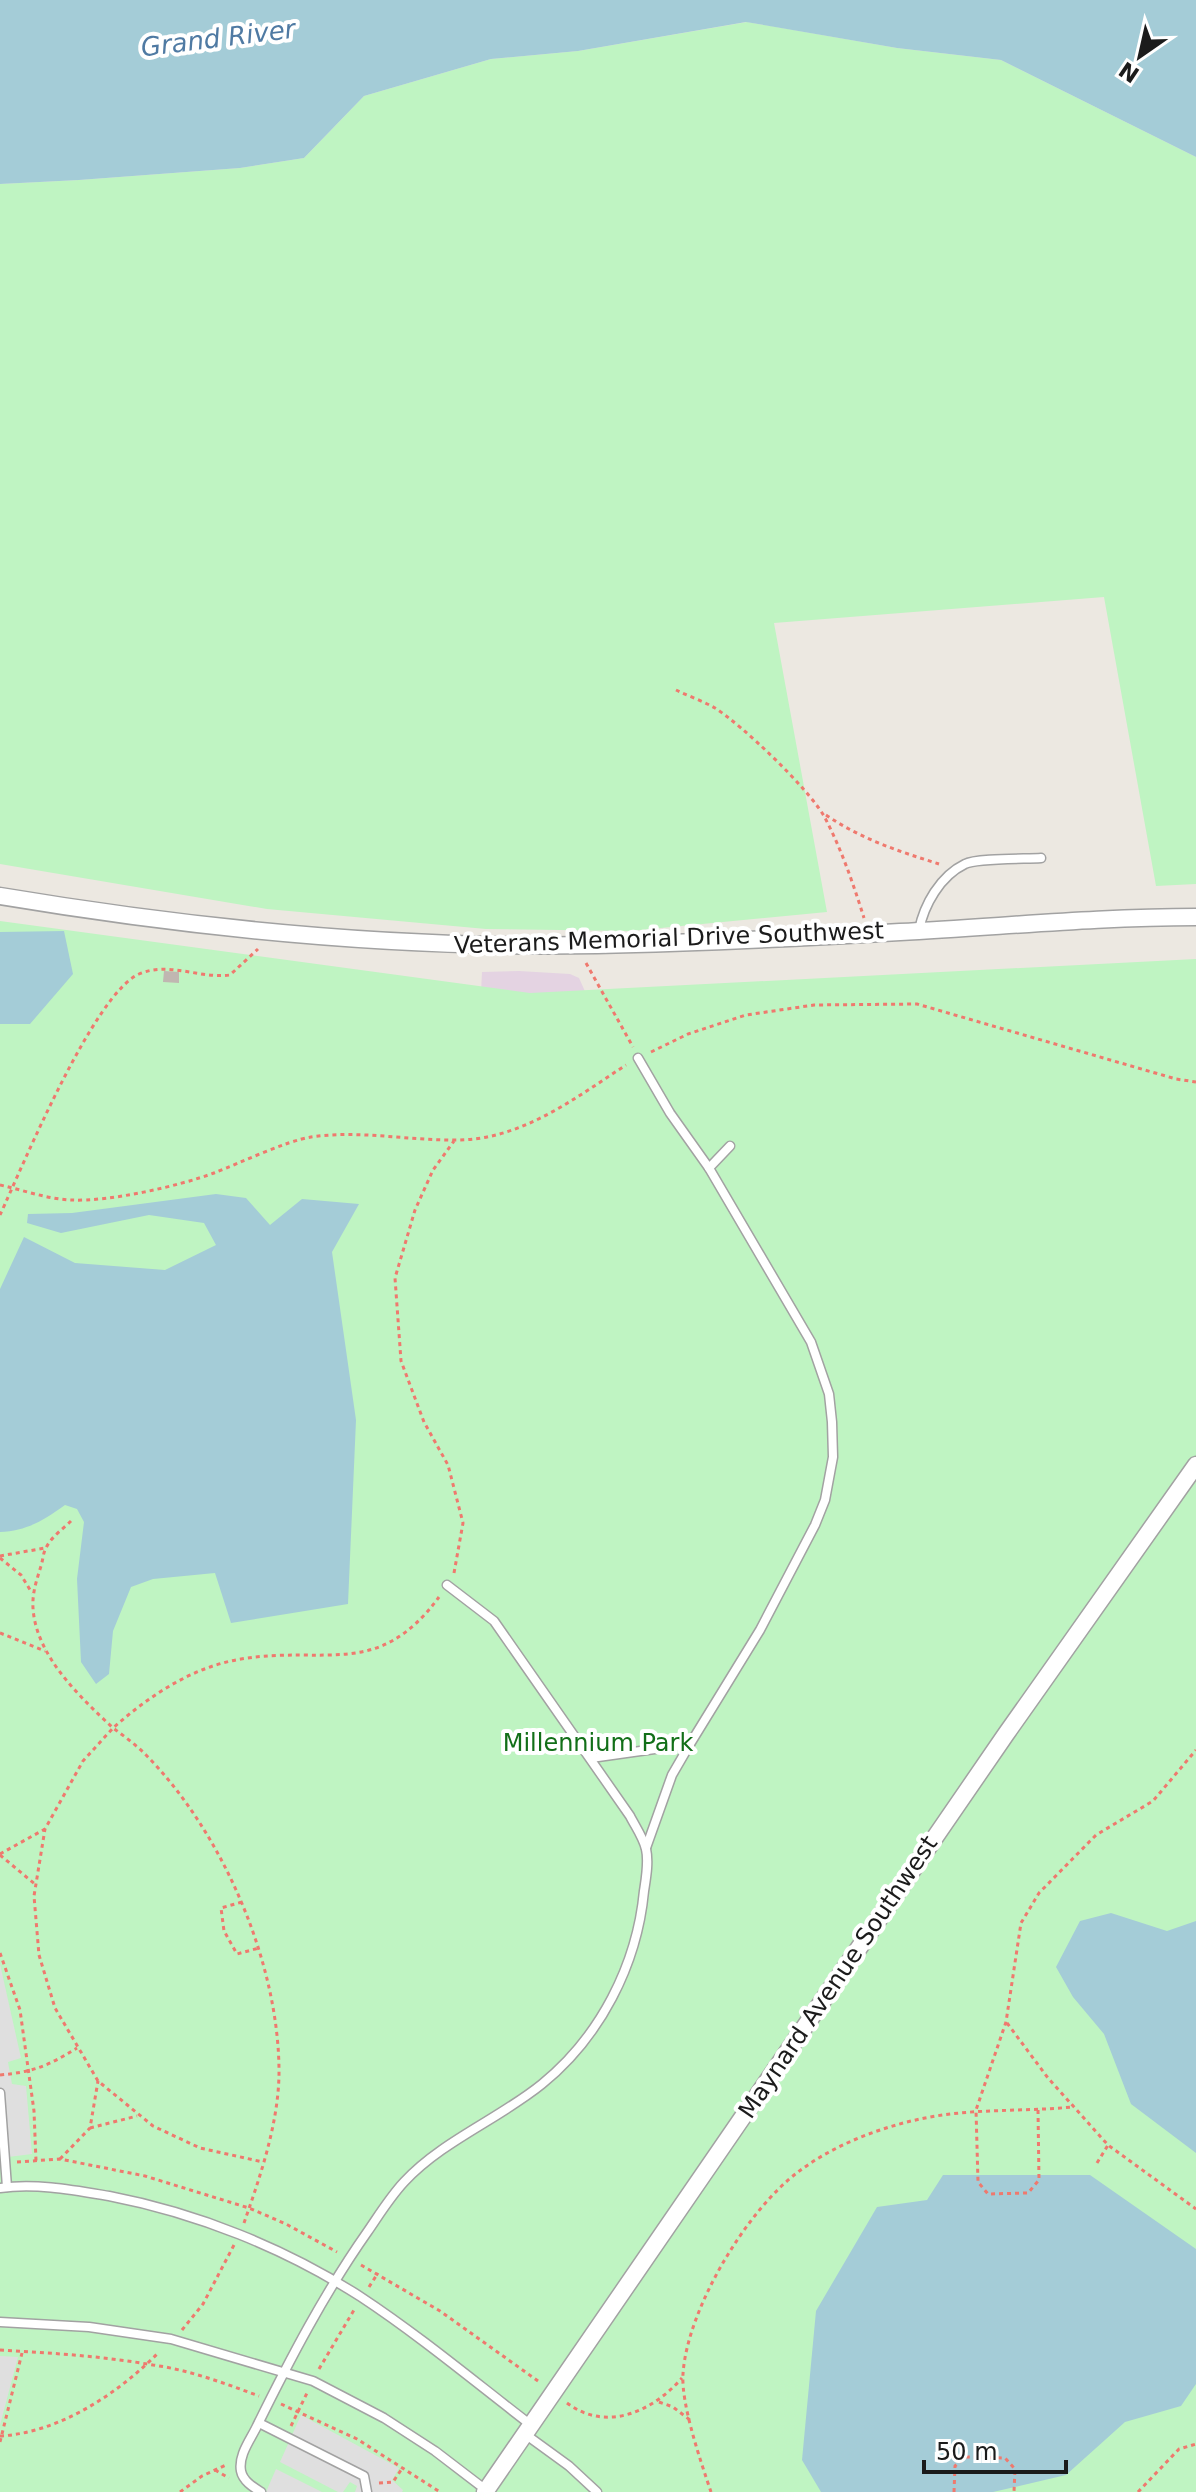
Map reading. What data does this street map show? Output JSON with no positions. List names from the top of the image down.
{
  "streets": {
    "street": ["Veterans Memorial Drive Southwest", "Maynard Avenue Southwest"]
  },
  "water": ["Grand River"],
  "parks": ["Millennium Park"],
  "scale_bar": "50 m",
  "north": "bottom left"
}
